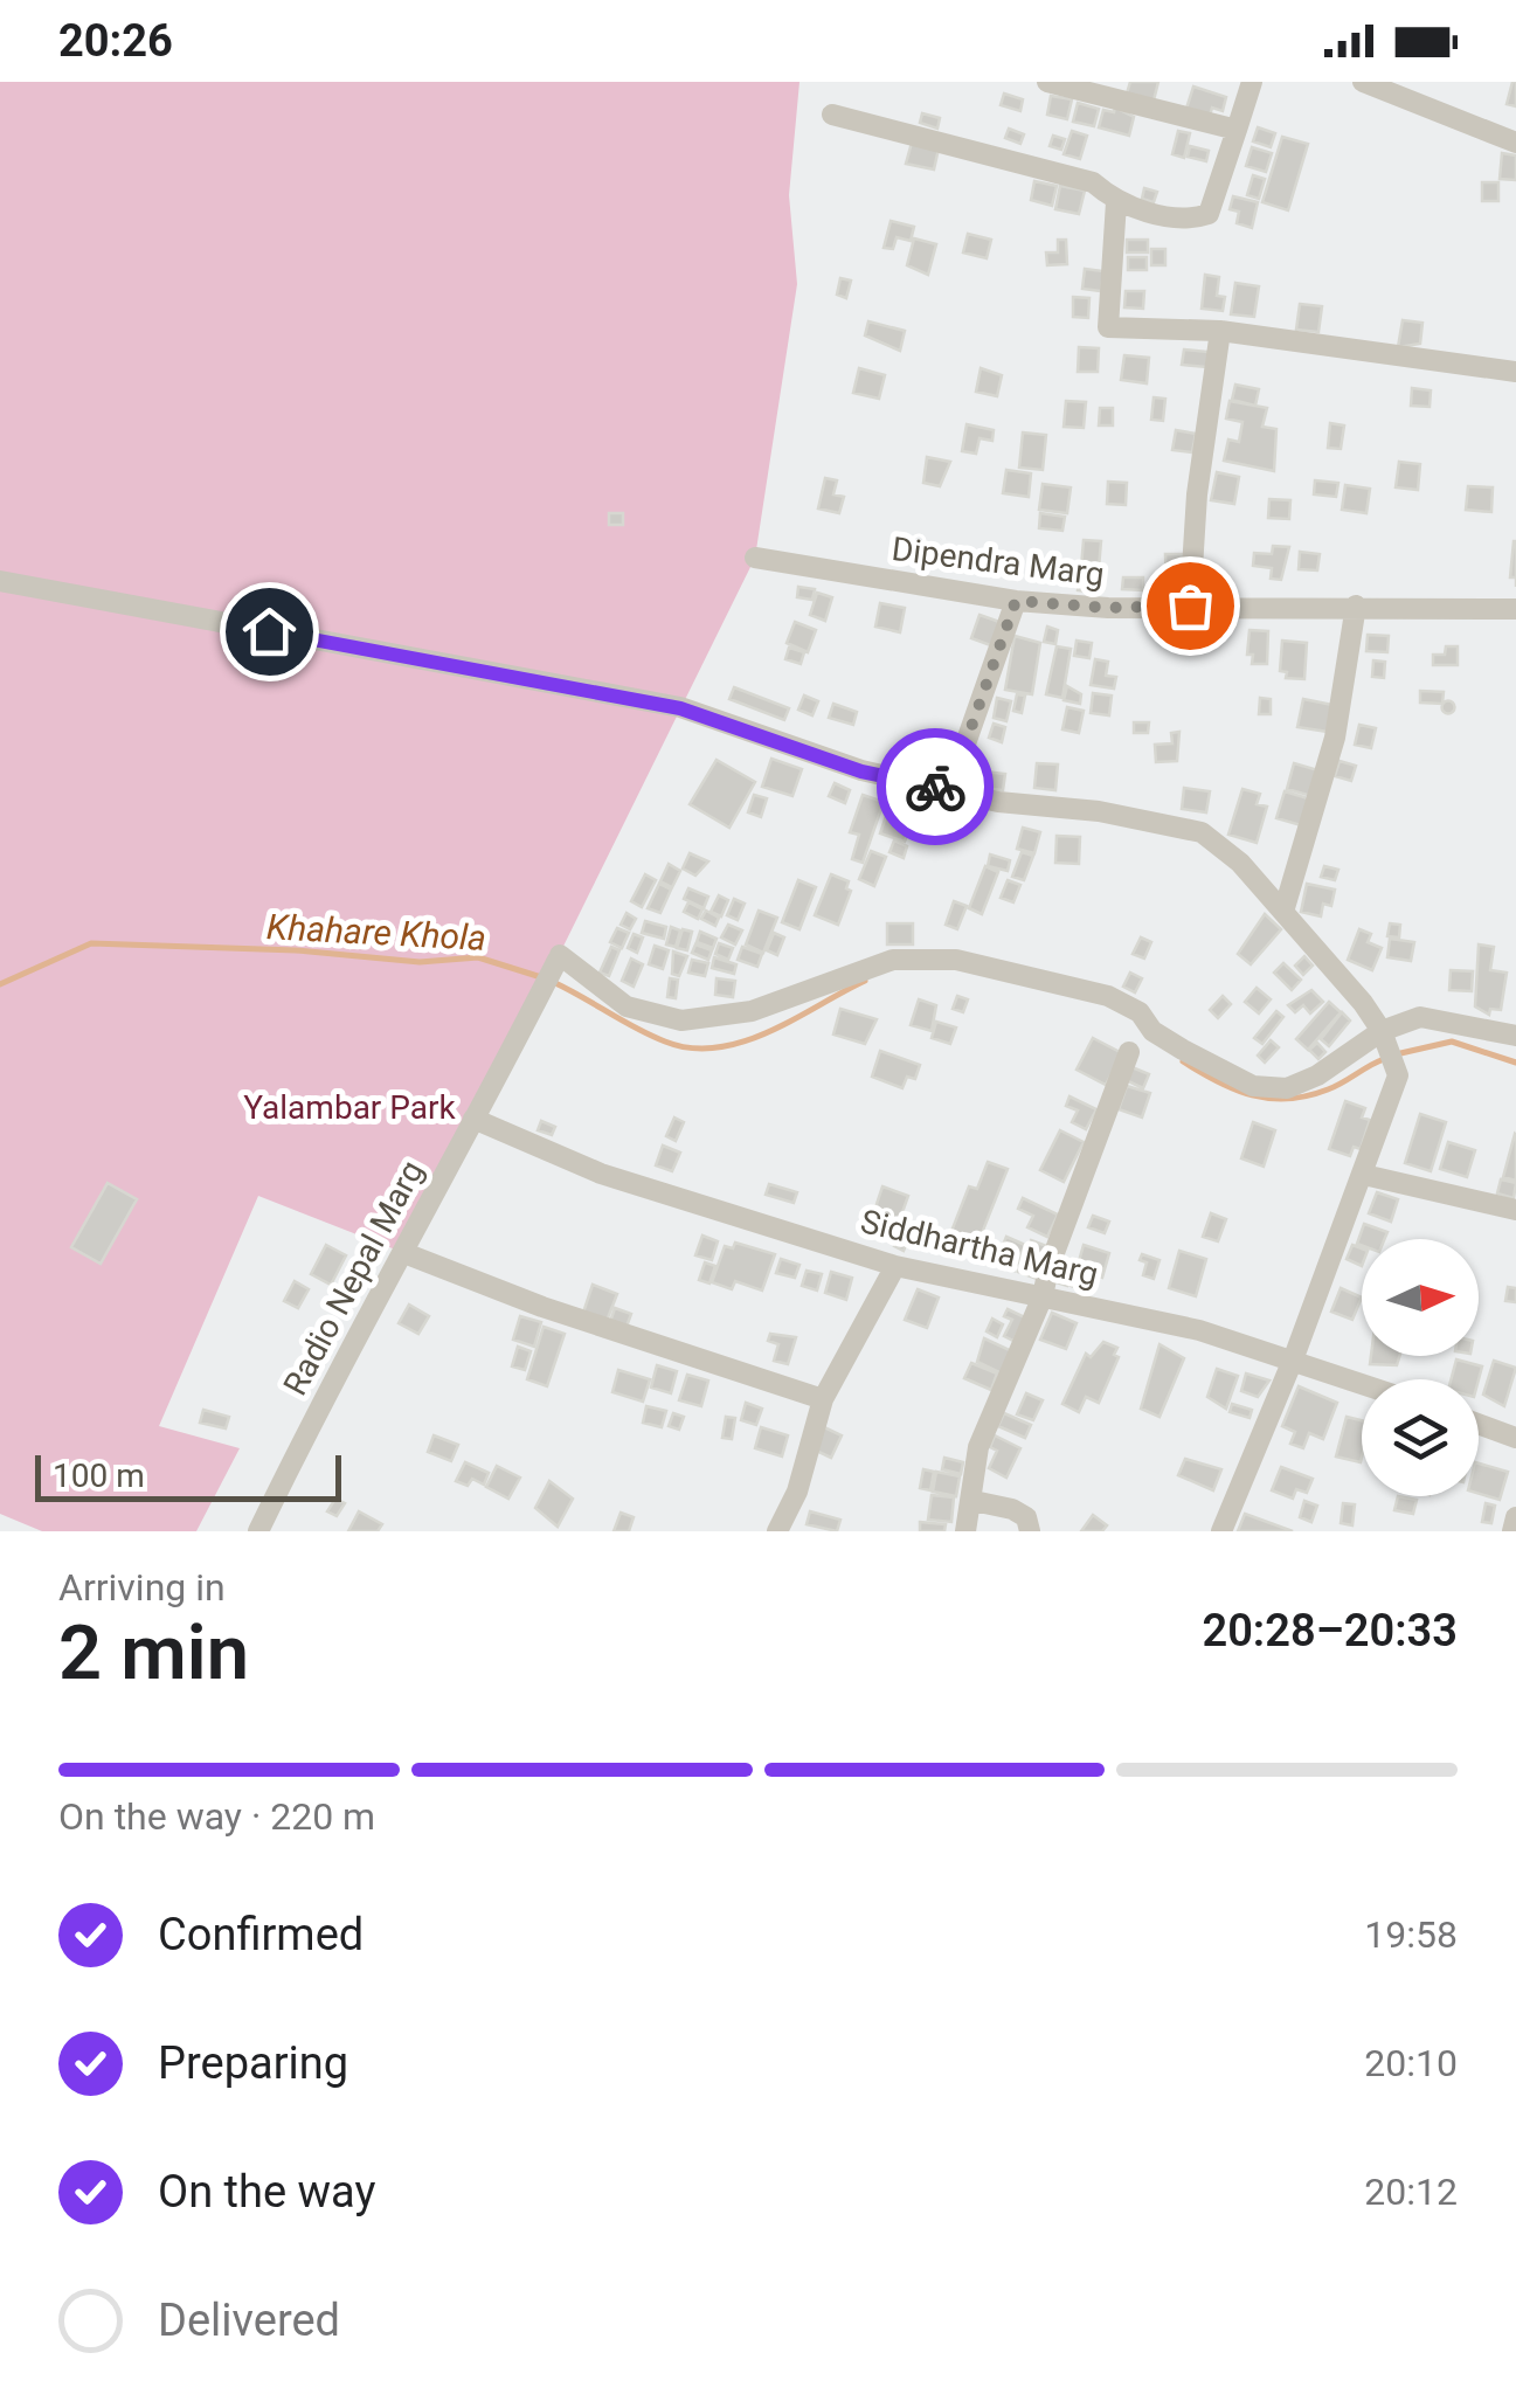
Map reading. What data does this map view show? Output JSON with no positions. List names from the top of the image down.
{
  "streets": {
    "street": ["Dipendra Marg", "Siddhartha Marg", "Radio Nepal Marg"]
  },
  "crossings": [
    ["Siddhartha Marg", "Radio Nepal Marg"]
  ],
  "water": ["Khahare Khola"],
  "parks": ["Yalambar Park"],
  "scale_bar": "100 m",
  "north": "right",
  "page": {
    "status": "20:26",
    "scale": "100 m",
    "heading": ["2 min", "Arriving in", "20:28–20:33"],
    "bar": "On the way · 220 m",
    "list": [
      ["Confirmed", "19:58"],
      ["Preparing", "20:10"],
      ["On the way", "20:12"],
      "Delivered"
    ]
  }
}
